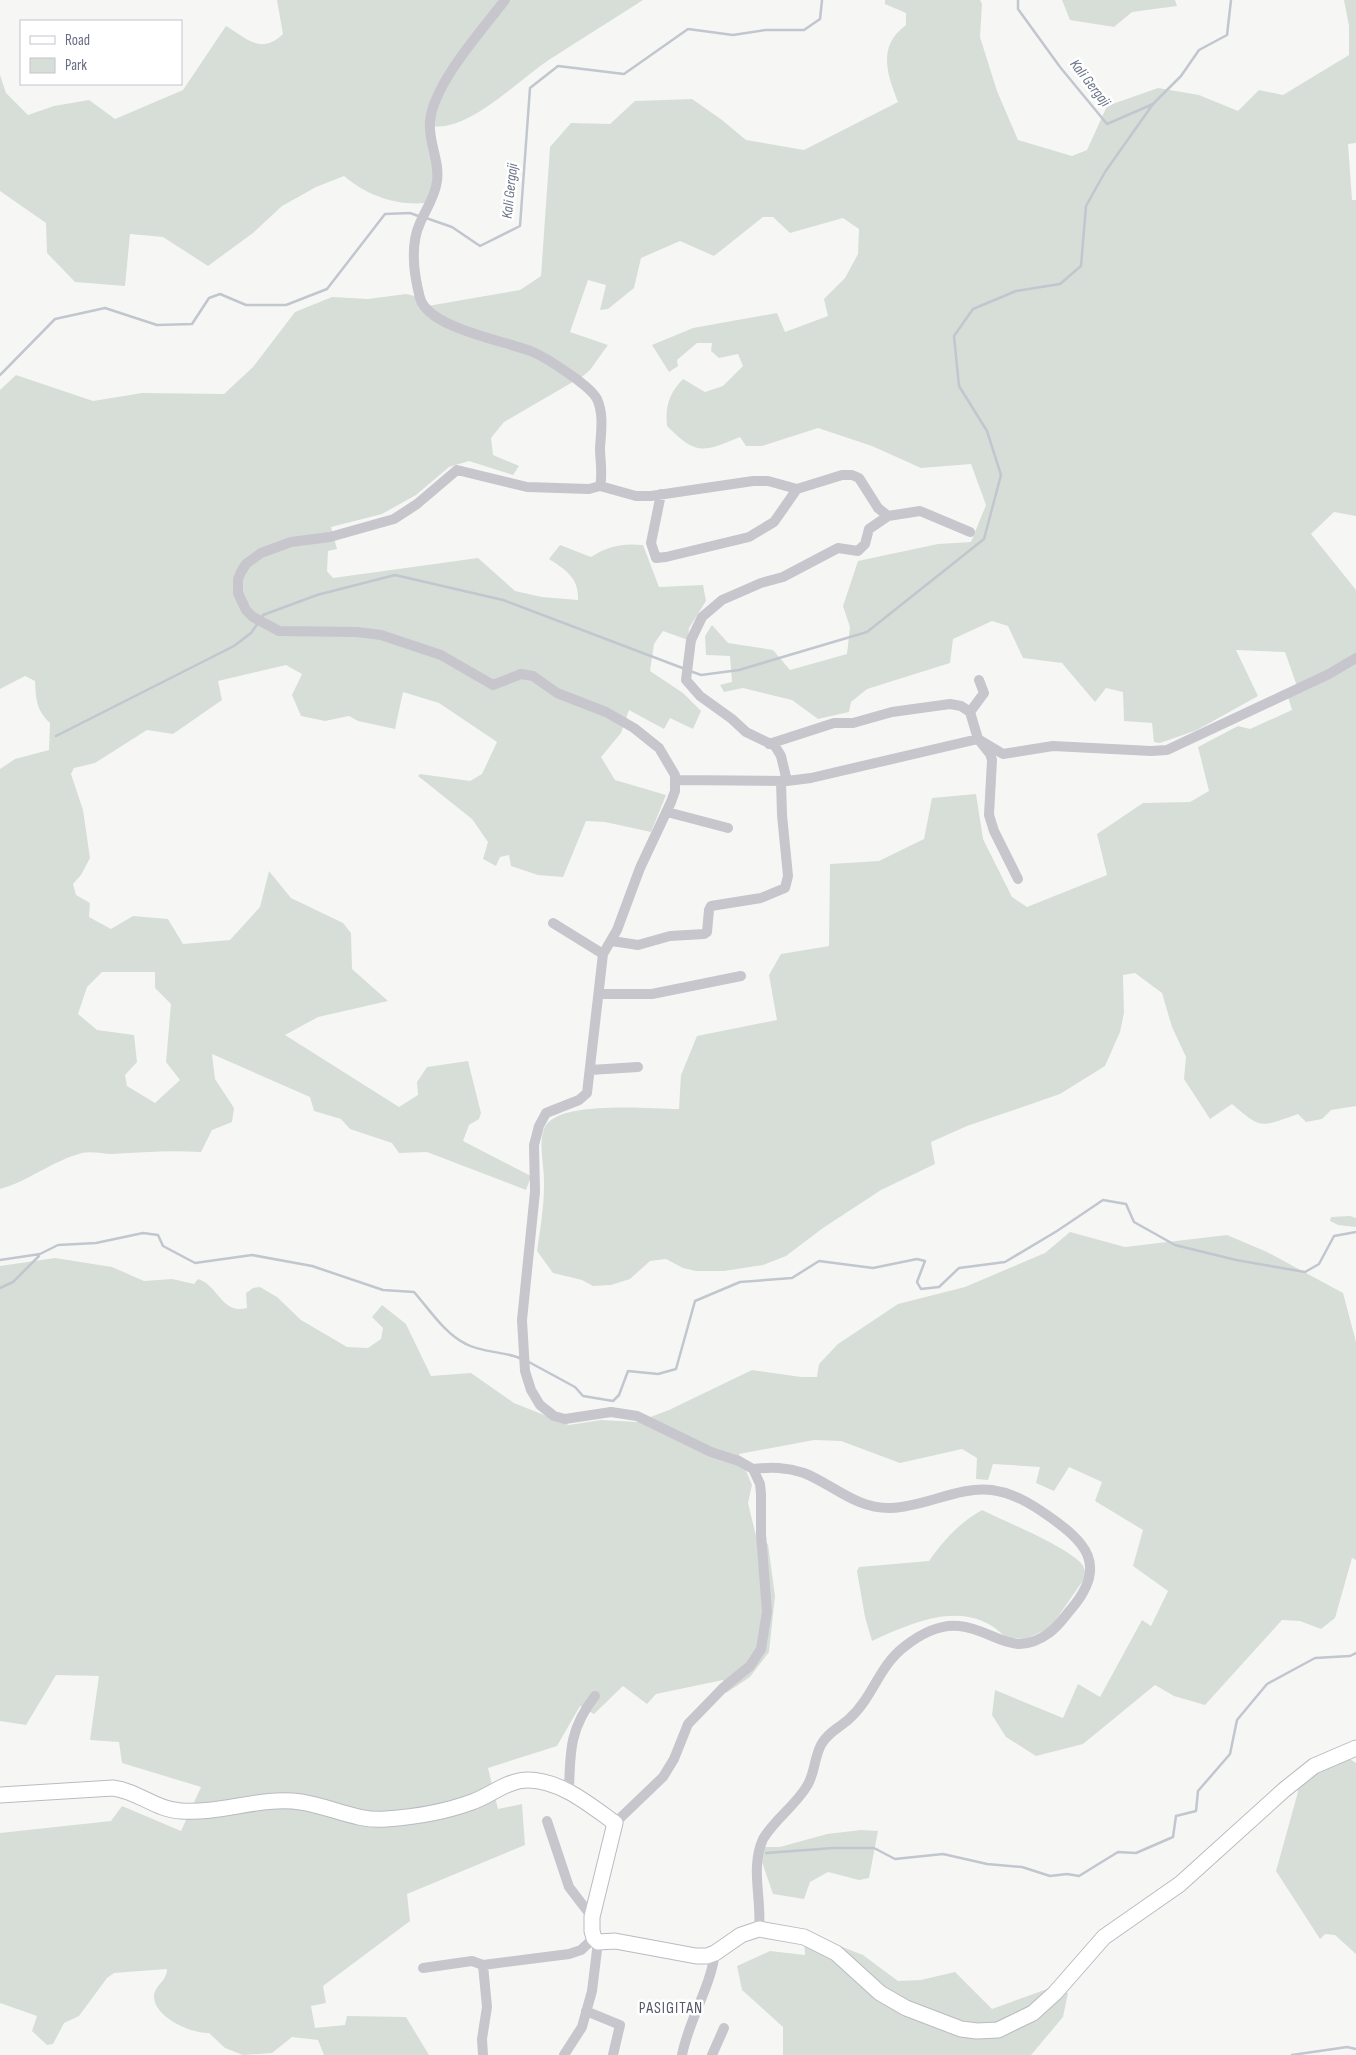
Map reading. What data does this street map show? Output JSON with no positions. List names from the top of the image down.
{
  "districts": ["PASIGITAN"],
  "water": ["Kali Gergaji"],
  "legend": ["Road", "Park"]
}
